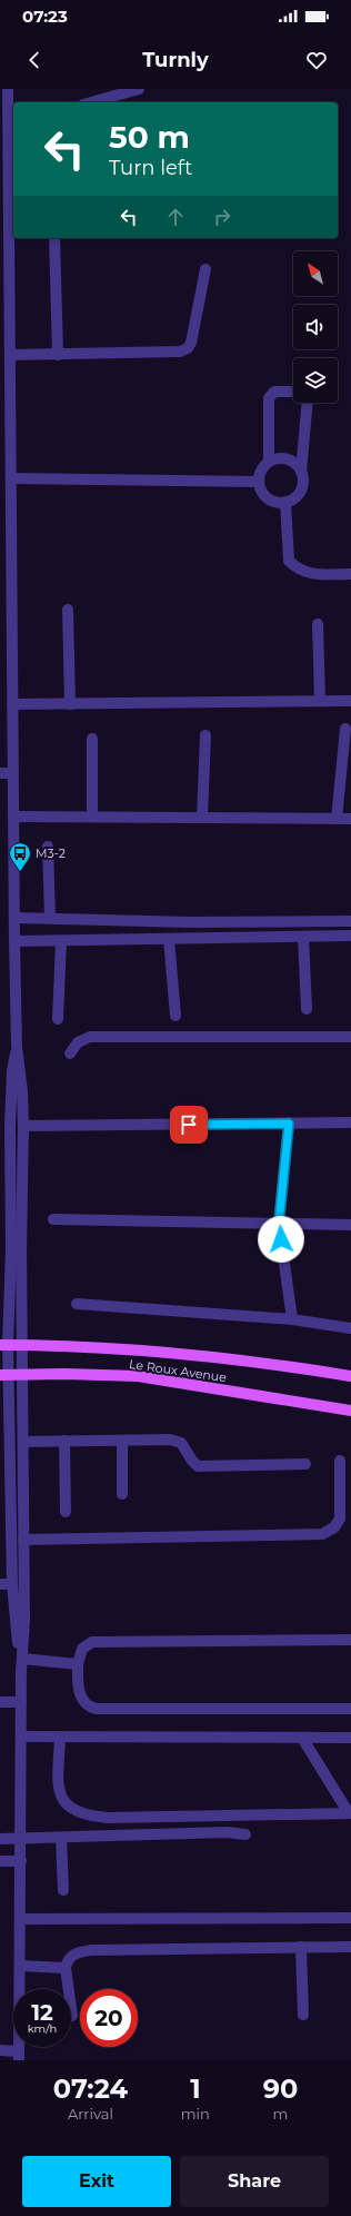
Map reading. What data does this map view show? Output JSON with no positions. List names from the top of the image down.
{
  "streets": {
    "main road": ["Le Roux Avenue"]
  },
  "places": {
    "bus stop": ["M3-2"]
  },
  "north": "top left",
  "page": {
    "status": "07:23",
    "header": "Turnly",
    "turn": ["50 m", "Turn left"],
    "speed": "12 km/h",
    "limit": "20",
    "eta": [
      "07:24",
      "Arrival",
      "1",
      "min",
      "90",
      "m"
    ],
    "buttons": ["Exit", "Share"]
  }
}
